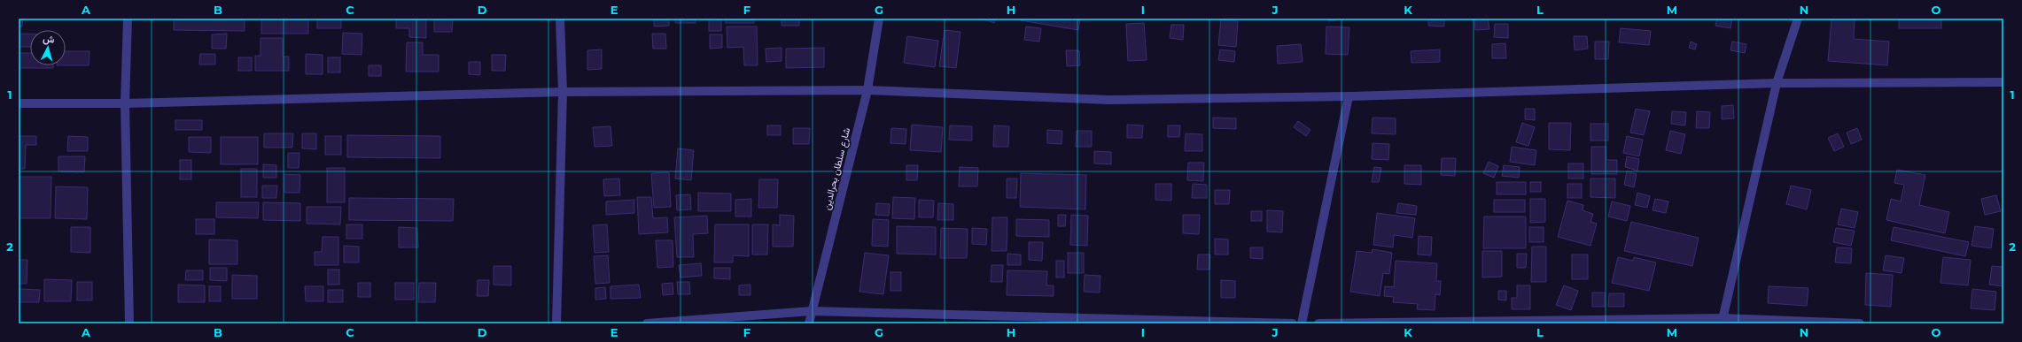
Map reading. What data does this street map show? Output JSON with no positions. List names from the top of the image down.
{
  "streets": {
    "street": ["شارع سلطان بحرالدين"]
  },
  "north": "top",
  "grid": {
    "columns": [
      "A",
      "B",
      "C",
      "D",
      "E",
      "F",
      "G",
      "H",
      "I",
      "J",
      "K",
      "L",
      "M",
      "N",
      "O"
    ],
    "rows": ["1", "2"]
  }
}
